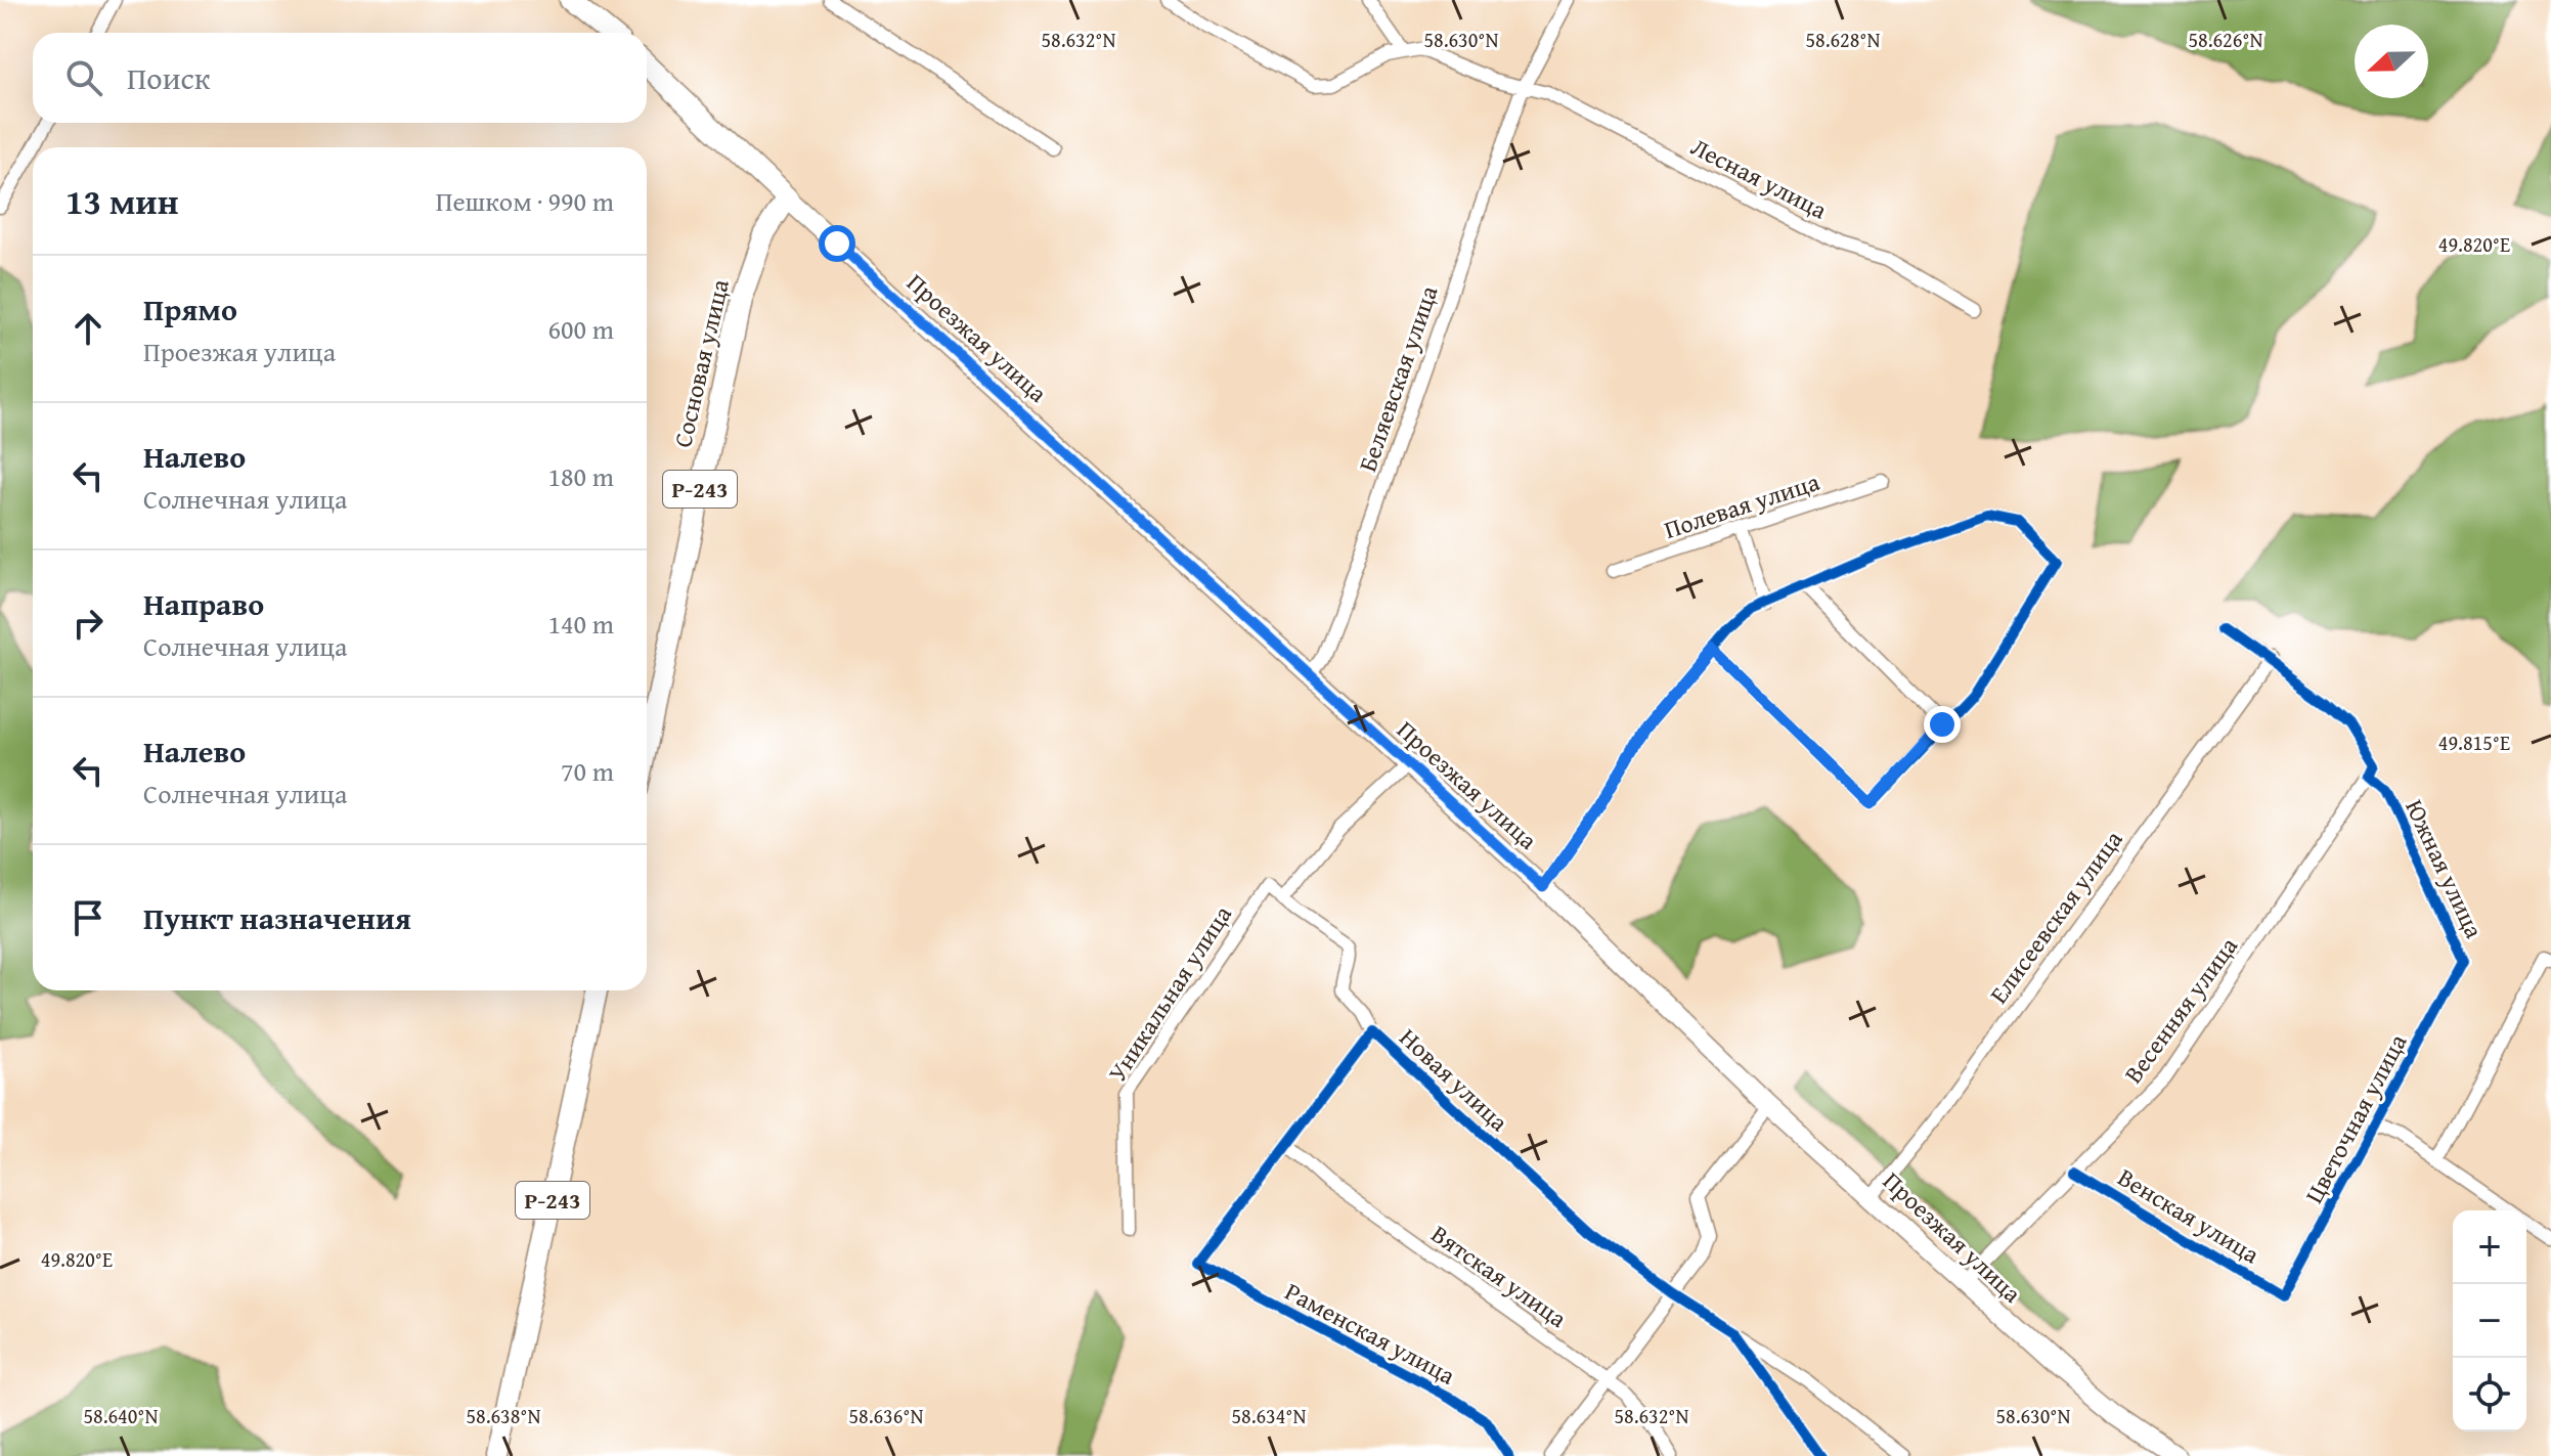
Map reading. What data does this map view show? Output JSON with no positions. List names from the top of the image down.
{
  "streets": {
    "highway": ["Сосновая улица", "Р-243"],
    "main road": ["Проезжая улица"],
    "street": [
      "Лесная улица",
      "Беляевская улица",
      "Полевая улица",
      "Южная улица",
      "Елисеевская улица",
      "Уникальная улица",
      "Весенняя улица",
      "Новая улица",
      "Цветочная улица",
      "Венская улица",
      "Вятская улица",
      "Раменская улица"
    ]
  },
  "crossings": [
    ["Лесная улица", "Беляевская улица"],
    ["Проезжая улица", "Сосновая улица"],
    ["Проезжая улица", "Беляевская улица"],
    ["Проезжая улица", "Елисеевская улица"],
    ["Проезжая улица", "Весенняя улица"],
    ["Южная улица", "Елисеевская улица"],
    ["Южная улица", "Весенняя улица"],
    ["Южная улица", "Цветочная улица"],
    ["Весенняя улица", "Венская улица"],
    ["Новая улица", "Вятская улица"],
    ["Новая улица", "Раменская улица"],
    ["Цветочная улица", "Венская улица"]
  ],
  "north": "left",
  "page": {
    "search": "Поиск",
    "heading": ["13 мин", "Пешком · 990 m"],
    "list": [
      ["Прямо", "Проезжая улица", "600 m"],
      ["Налево", "Солнечная улица", "180 m"],
      ["Направо", "Солнечная улица", "140 m"],
      ["Налево", "Солнечная улица", "70 m"],
      "Пункт назначения"
    ],
    "map_buttons": ["+", "−"]
  },
  "coordinates": [
    "58.632°N",
    "58.630°N",
    "58.628°N",
    "58.626°N",
    "49.820°E",
    "49.815°E",
    "58.640°N",
    "58.638°N",
    "58.636°N",
    "58.634°N"
  ]
}
